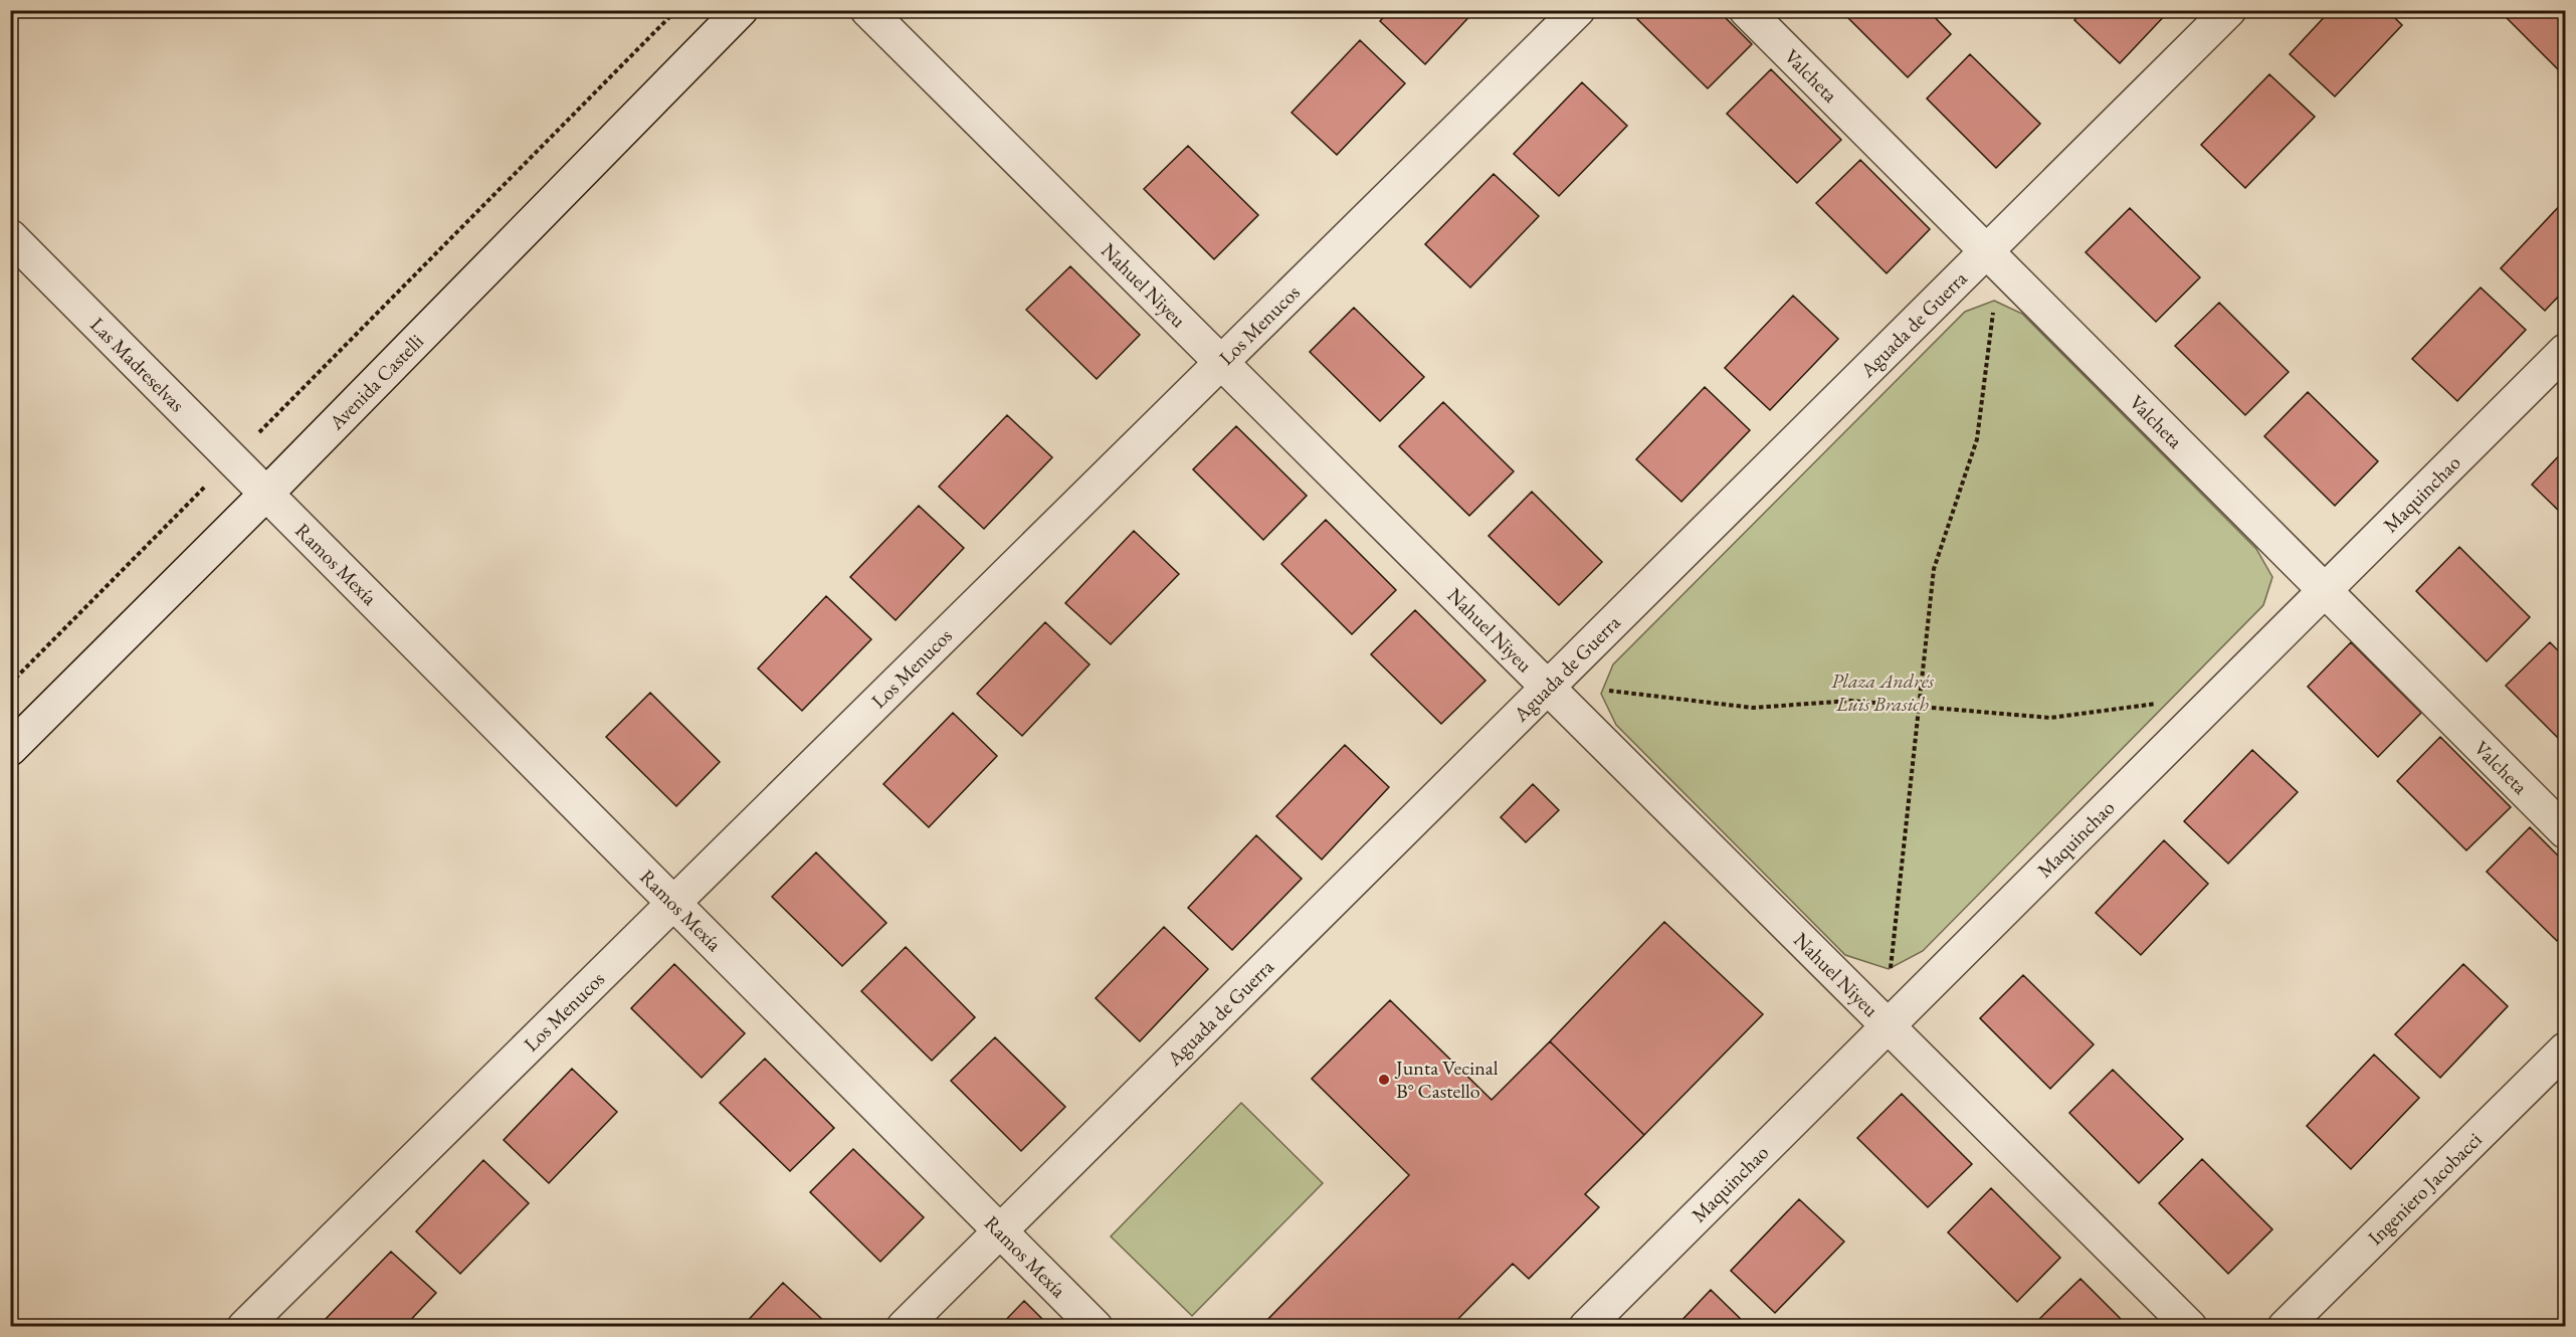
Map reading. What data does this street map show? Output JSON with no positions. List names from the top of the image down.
{
  "streets": {
    "street": [
      "Valcheta",
      "Nahuel Niyeu",
      "Aguada de Guerra",
      "Los Menucos",
      "Las Madreselvas",
      "Avenida Castelli",
      "Maquinchao",
      "Ramos Mexía",
      "Ingeniero Jacobacci"
    ]
  },
  "crossings": [
    ["Valcheta", "Aguada de Guerra"],
    ["Valcheta", "Maquinchao"],
    ["Nahuel Niyeu", "Aguada de Guerra"],
    ["Nahuel Niyeu", "Los Menucos"],
    ["Nahuel Niyeu", "Maquinchao"],
    ["Aguada de Guerra", "Ramos Mexía"],
    ["Los Menucos", "Ramos Mexía"],
    ["Las Madreselvas", "Avenida Castelli"],
    ["Las Madreselvas", "Ramos Mexía"],
    ["Avenida Castelli", "Ramos Mexía"]
  ],
  "parks": ["Plaza Andrés Luis Brasich"],
  "places": ["Junta Vecinal B° Castello"]
}
